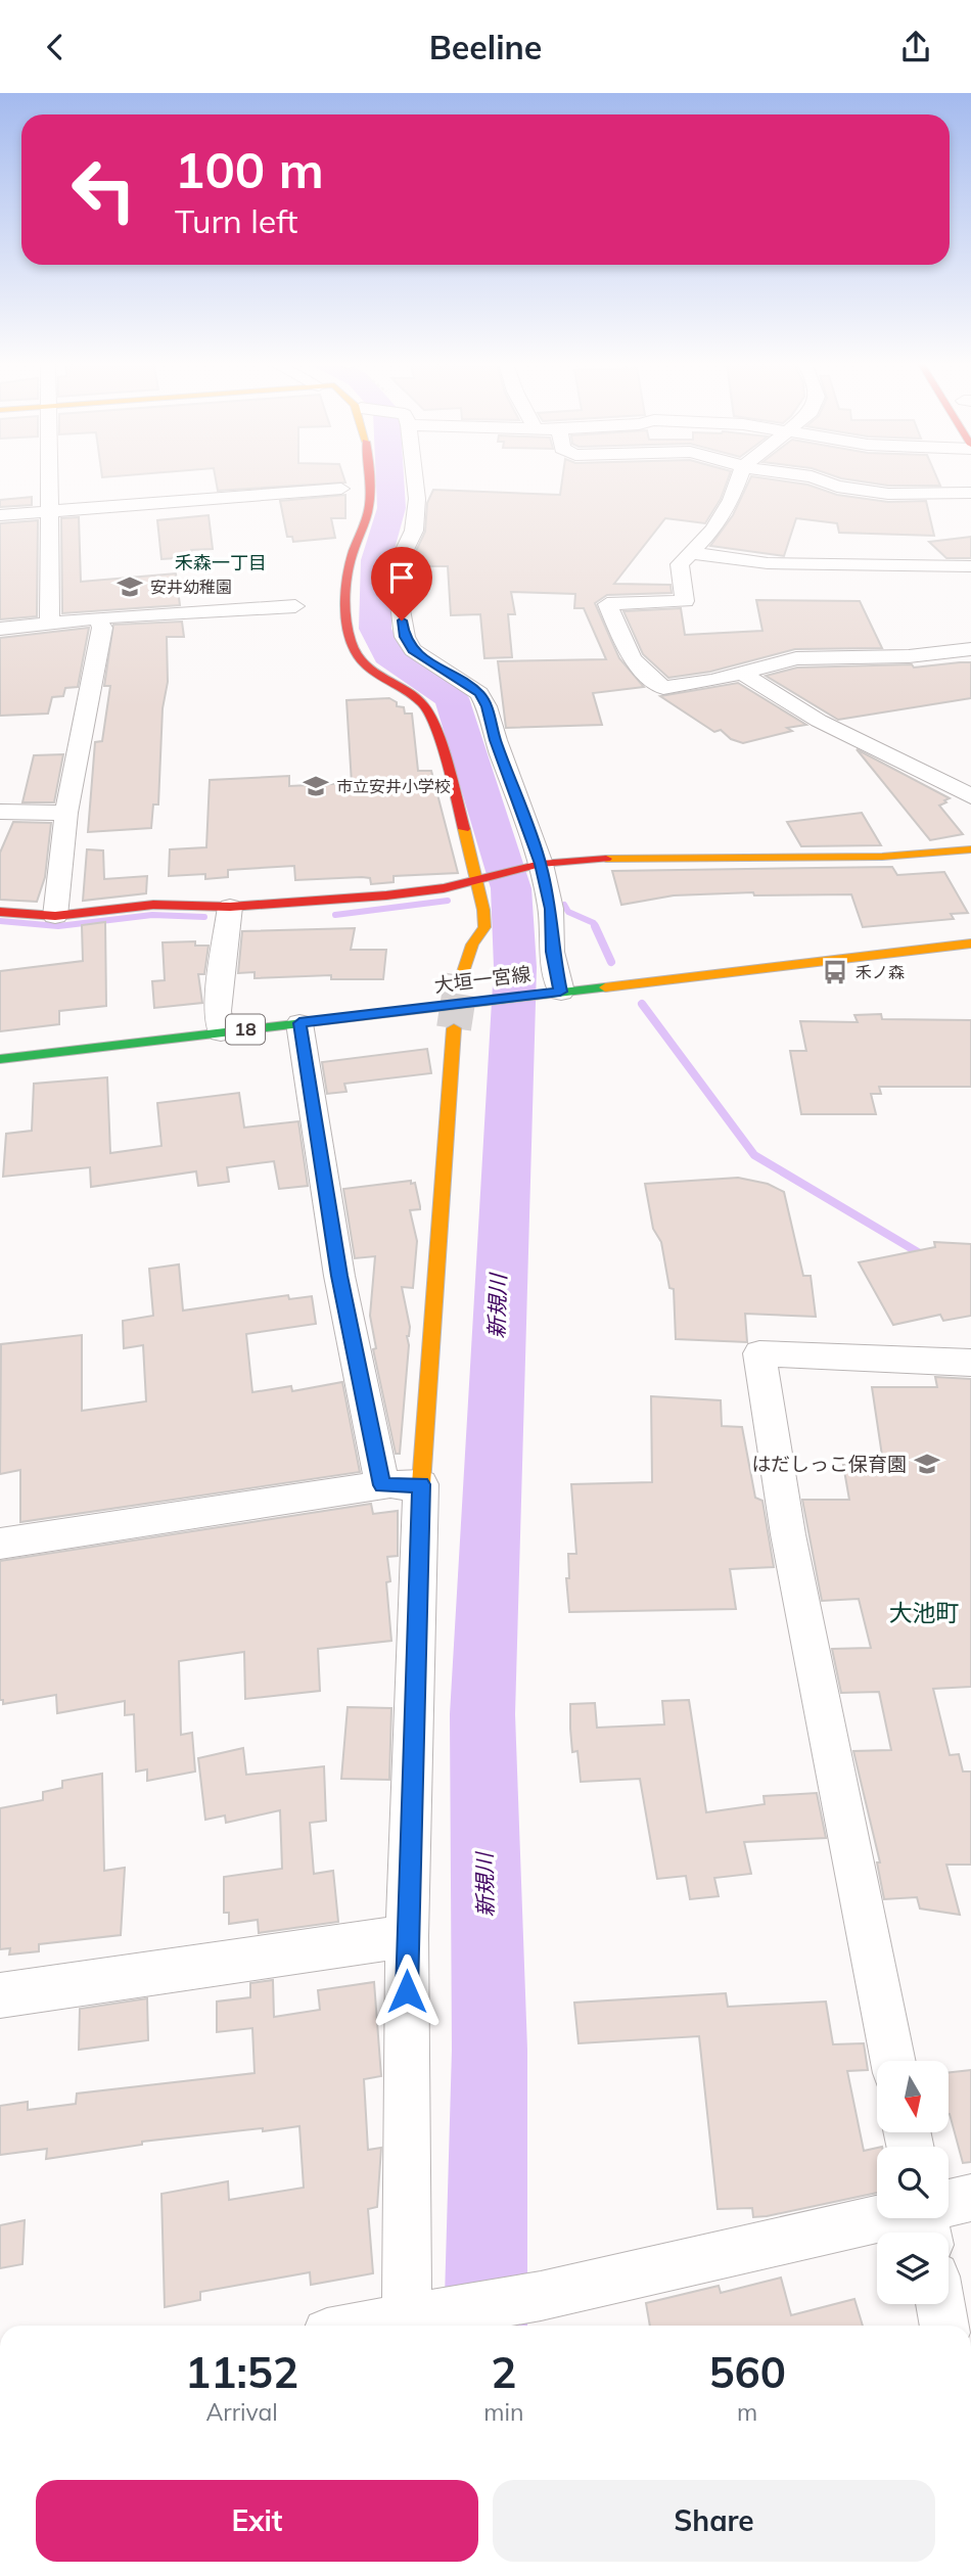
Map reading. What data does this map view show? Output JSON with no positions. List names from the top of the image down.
{
  "streets": {
    "main road": ["大垣一宮線", "18"]
  },
  "districts": ["禾森一丁目", "大池町"],
  "water": ["新規川"],
  "places": {
    "school or university": ["安井幼稚園", "市立安井小学校", "はだしっこ保育園"],
    "bus stop": ["禾ノ森"]
  },
  "north": "bottom",
  "page": {
    "header": "Beeline",
    "turn": ["100 m", "Turn left"],
    "eta": [
      "11:52",
      "Arrival",
      "2",
      "min",
      "560",
      "m"
    ],
    "buttons": ["Exit", "Share"]
  }
}
